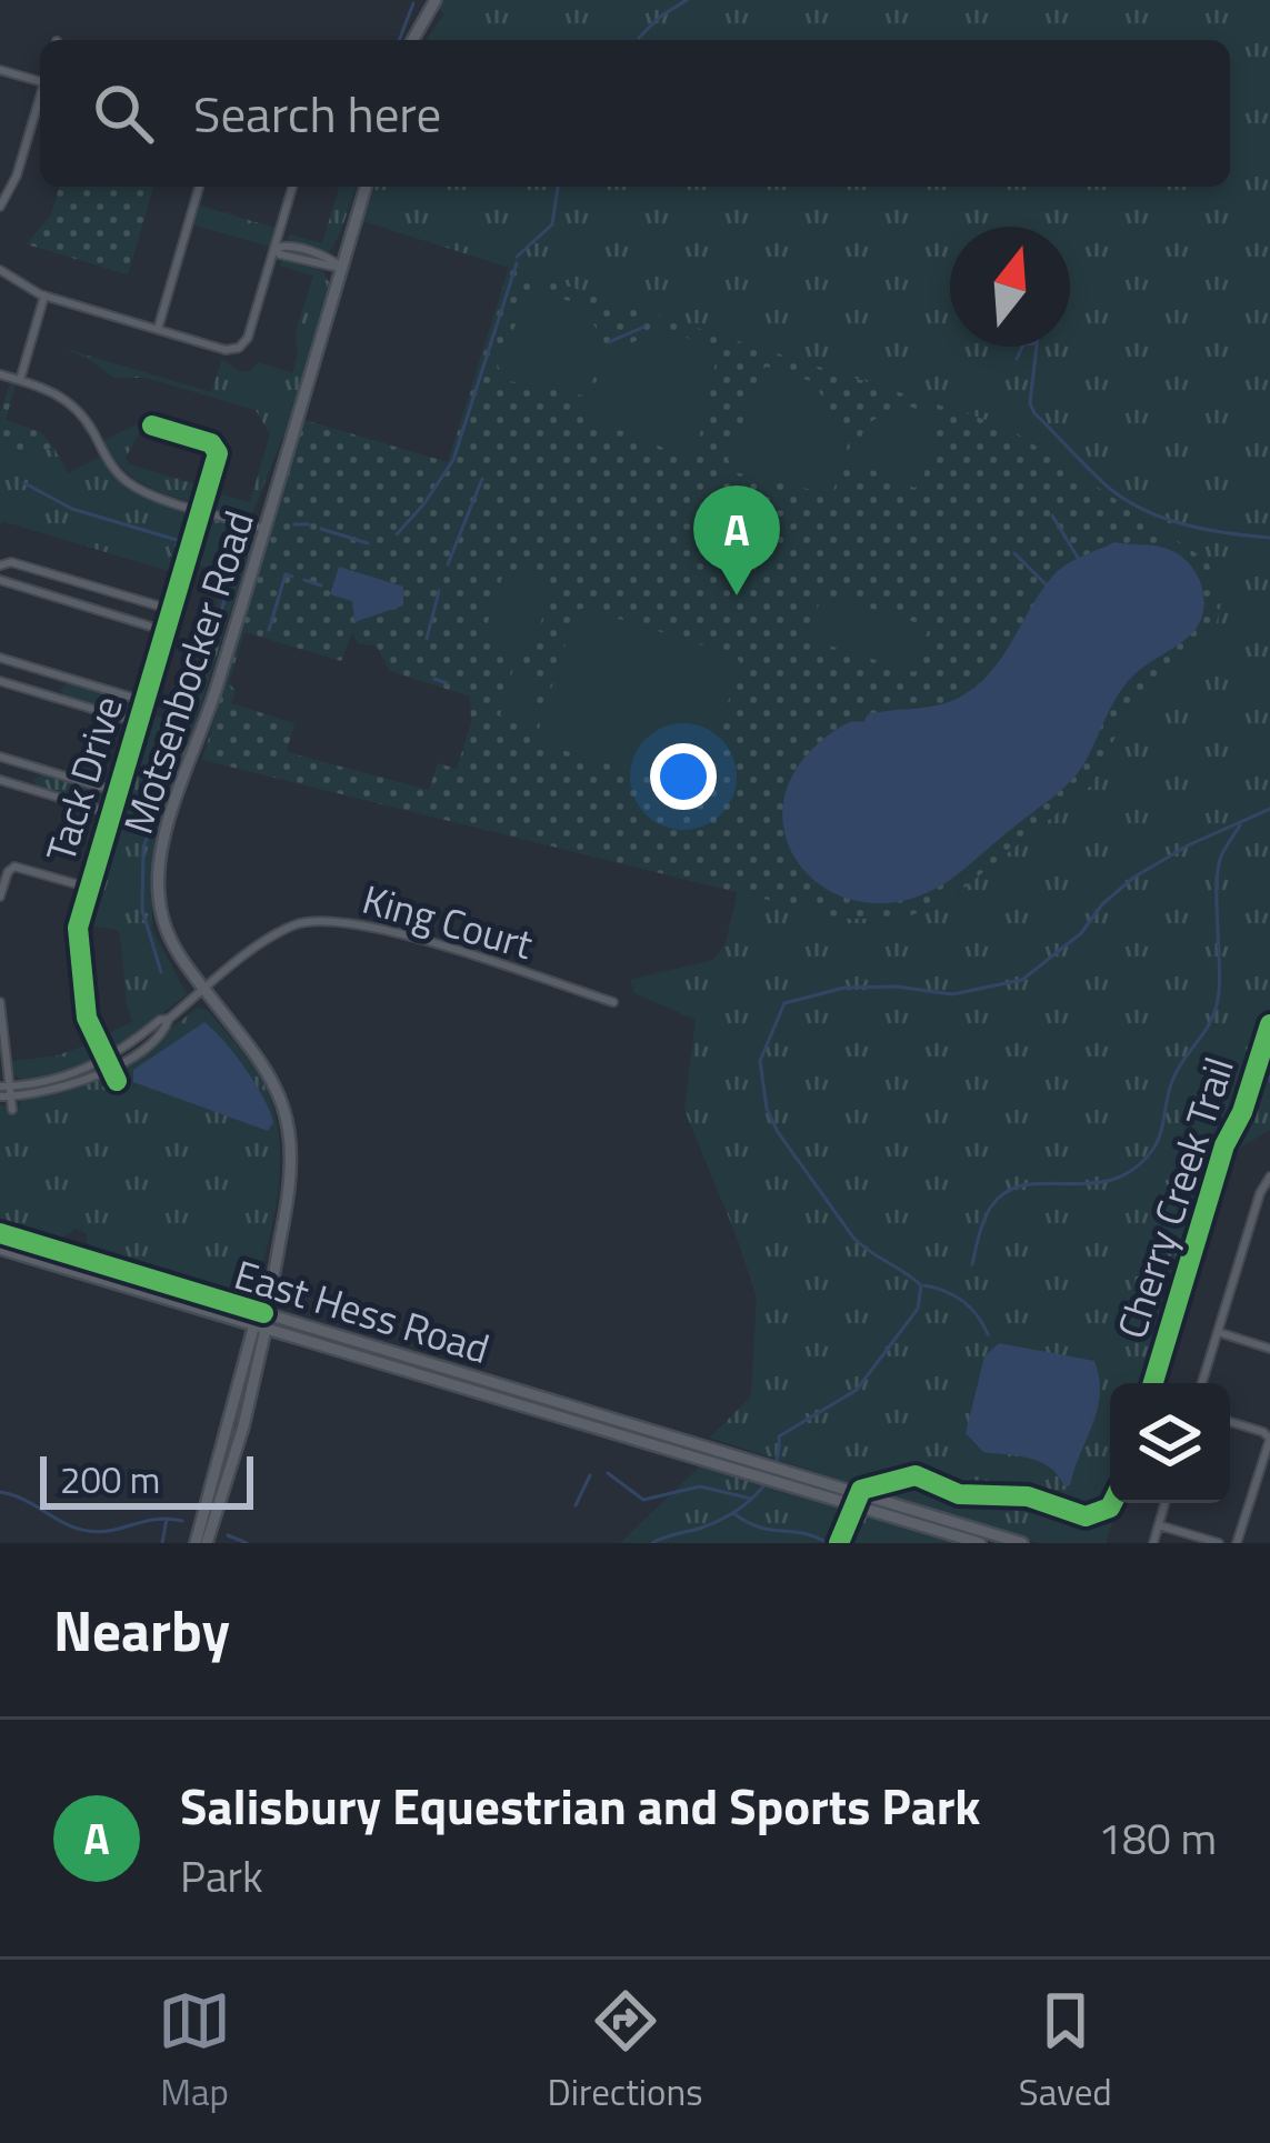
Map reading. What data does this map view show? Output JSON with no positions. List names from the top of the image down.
{
  "streets": {
    "main road": ["Motsenbocker Road", "East Hess Road"],
    "street": ["Tack Drive", "King Court"],
    "cycle path": ["Cherry Creek Trail"]
  },
  "crossings": [
    ["Motsenbocker Road", "King Court"],
    ["Motsenbocker Road", "East Hess Road"],
    ["Tack Drive", "King Court"]
  ],
  "scale_bar": "200 m",
  "north": "top",
  "page": {
    "search": "Search here",
    "pins": "A",
    "scale": "200 m",
    "heading": "Nearby",
    "list": [
      {
        "mark": "A",
        "name": "Salisbury Equestrian and Sports Park",
        "note": "Park",
        "value": "180 m"
      }
    ],
    "nav": ["Map", "Directions", "Saved"]
  }
}
